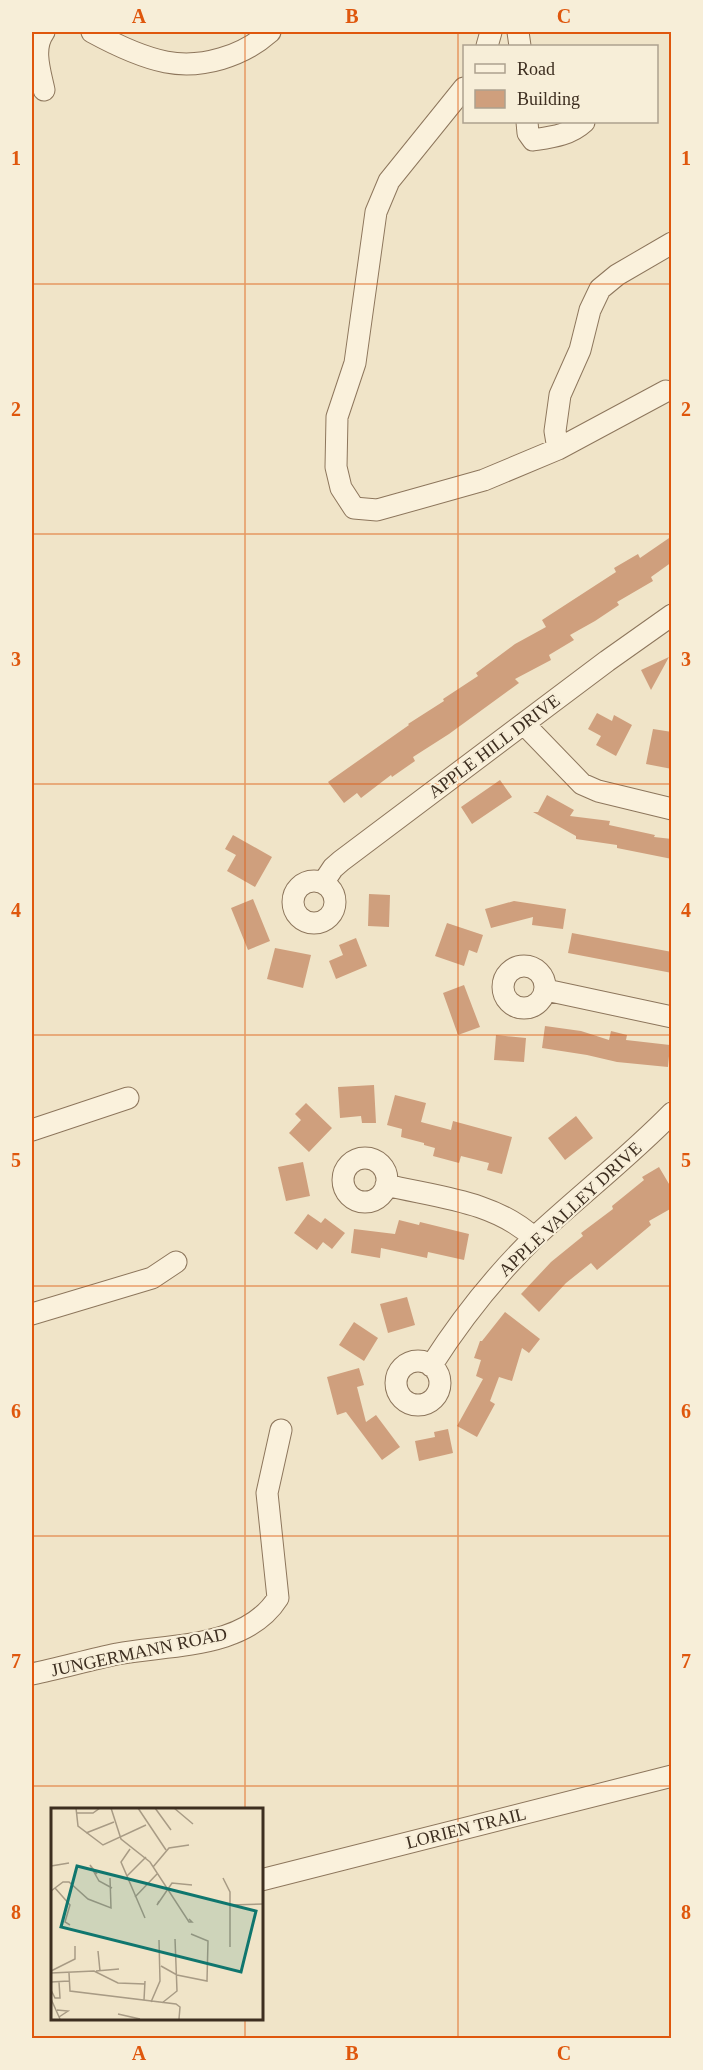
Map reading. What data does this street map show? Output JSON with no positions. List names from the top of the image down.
{
  "streets": {
    "street": [
      "APPLE HILL DRIVE",
      "APPLE VALLEY DRIVE",
      "JUNGERMANN ROAD",
      "LORIEN TRAIL"
    ]
  },
  "legend": ["Road", "Building"],
  "grid": {
    "columns": ["A", "B", "C"],
    "rows": [
      "1",
      "2",
      "3",
      "4",
      "5",
      "6",
      "7",
      "8"
    ]
  }
}
